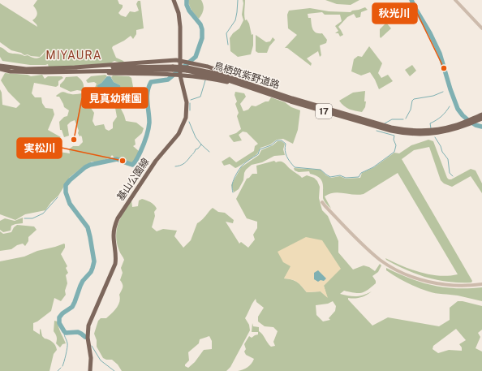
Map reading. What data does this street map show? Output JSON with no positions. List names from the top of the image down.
{
  "streets": {
    "main road": ["17", "基山公園線"]
  },
  "districts": ["MIYAURA"],
  "places": ["秋光川", "見真幼稚園", "実松川"]
}
